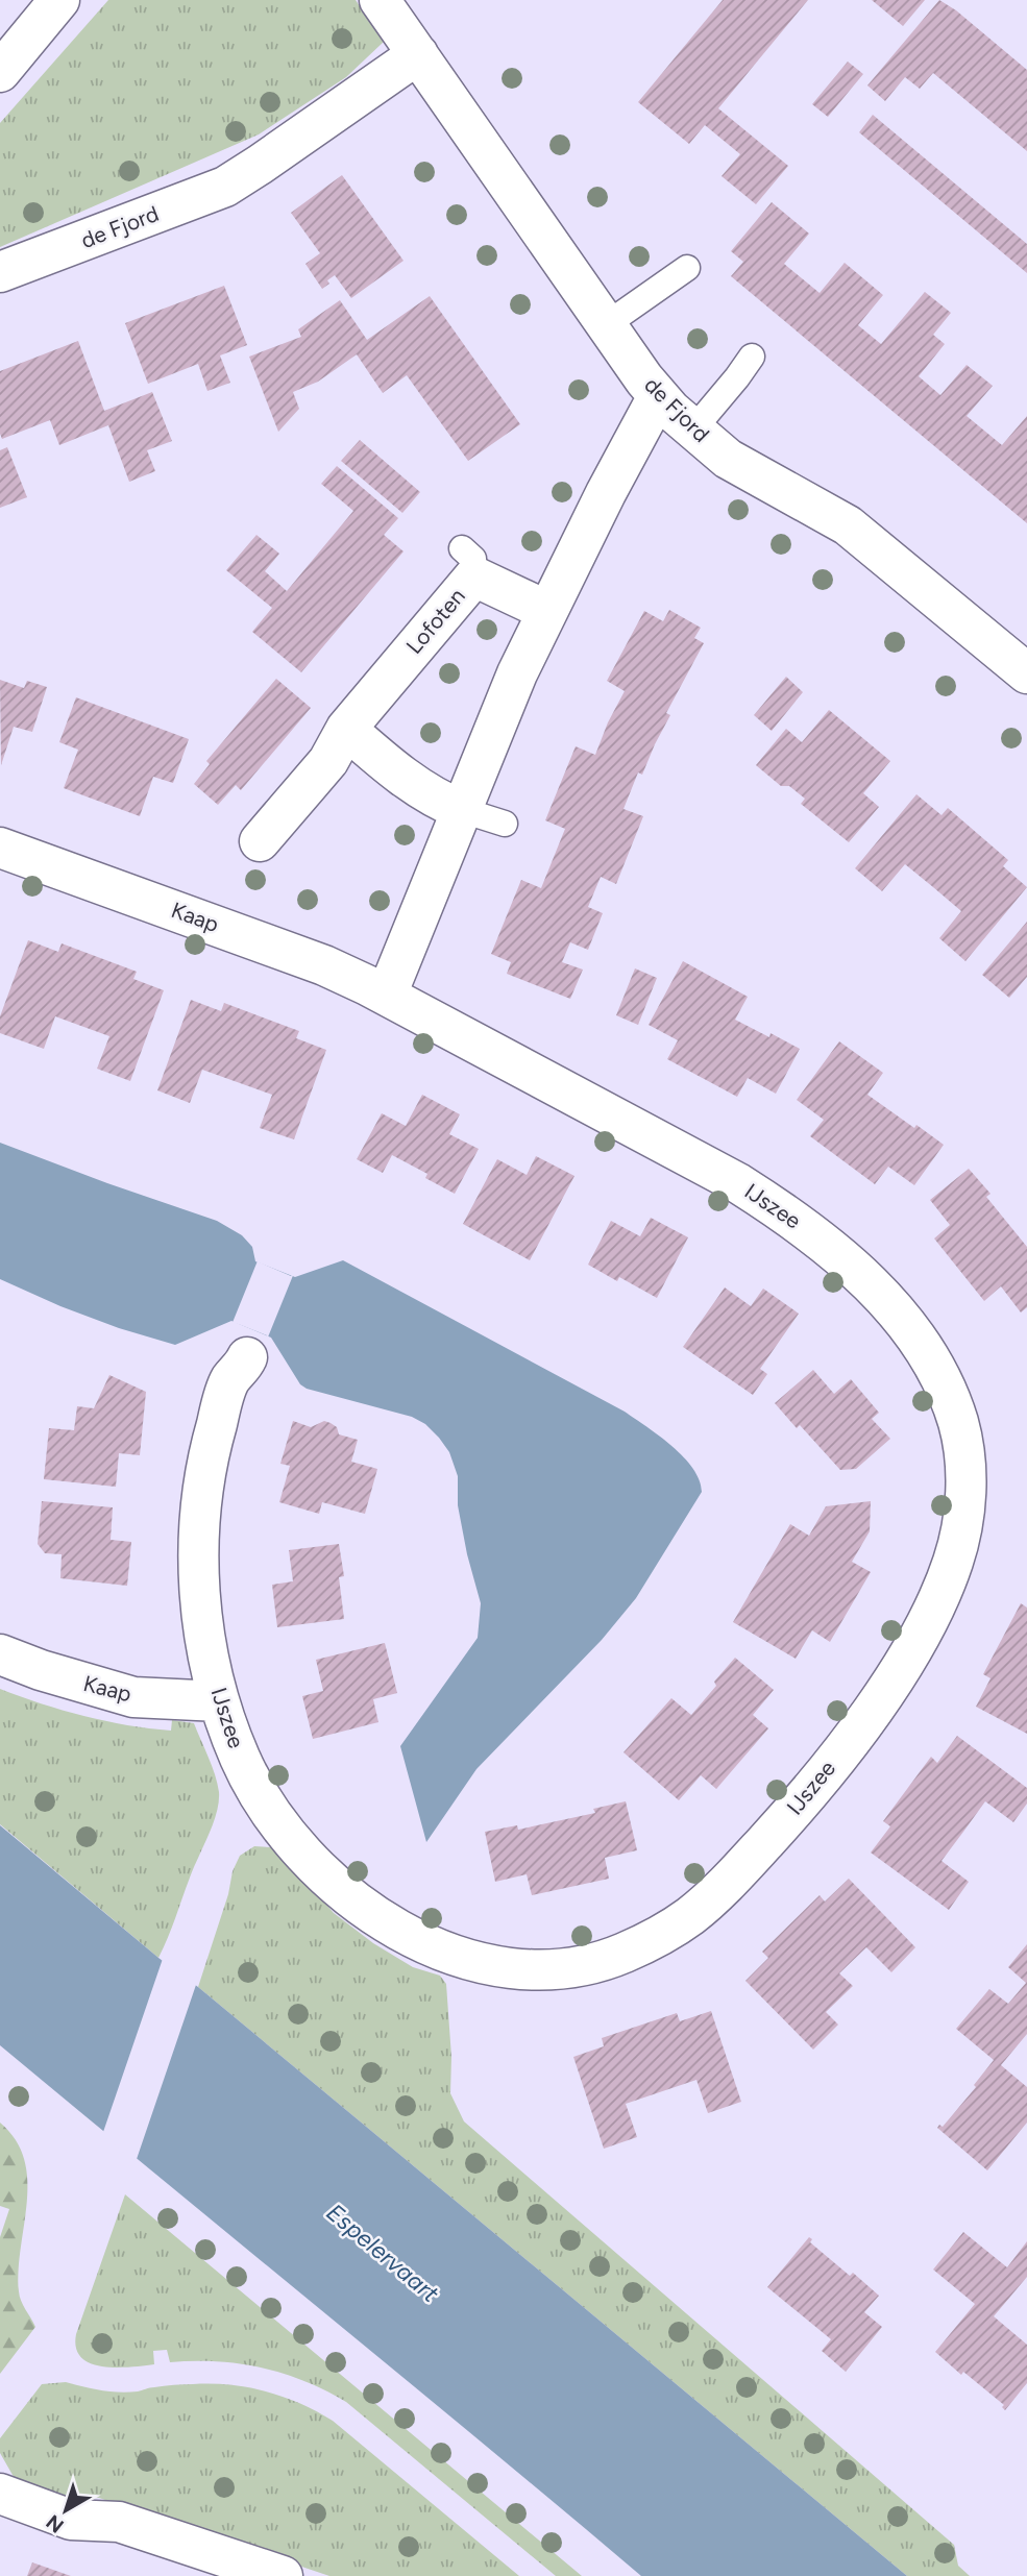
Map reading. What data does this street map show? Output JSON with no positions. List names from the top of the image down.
{
  "streets": {
    "street": [
      "de Fjord",
      "Lofoten",
      "Kaap",
      "IJszee"
    ]
  },
  "crossings": [
    ["Kaap", "IJszee"]
  ],
  "water": ["Espelervaart"],
  "north": "bottom left"
}
